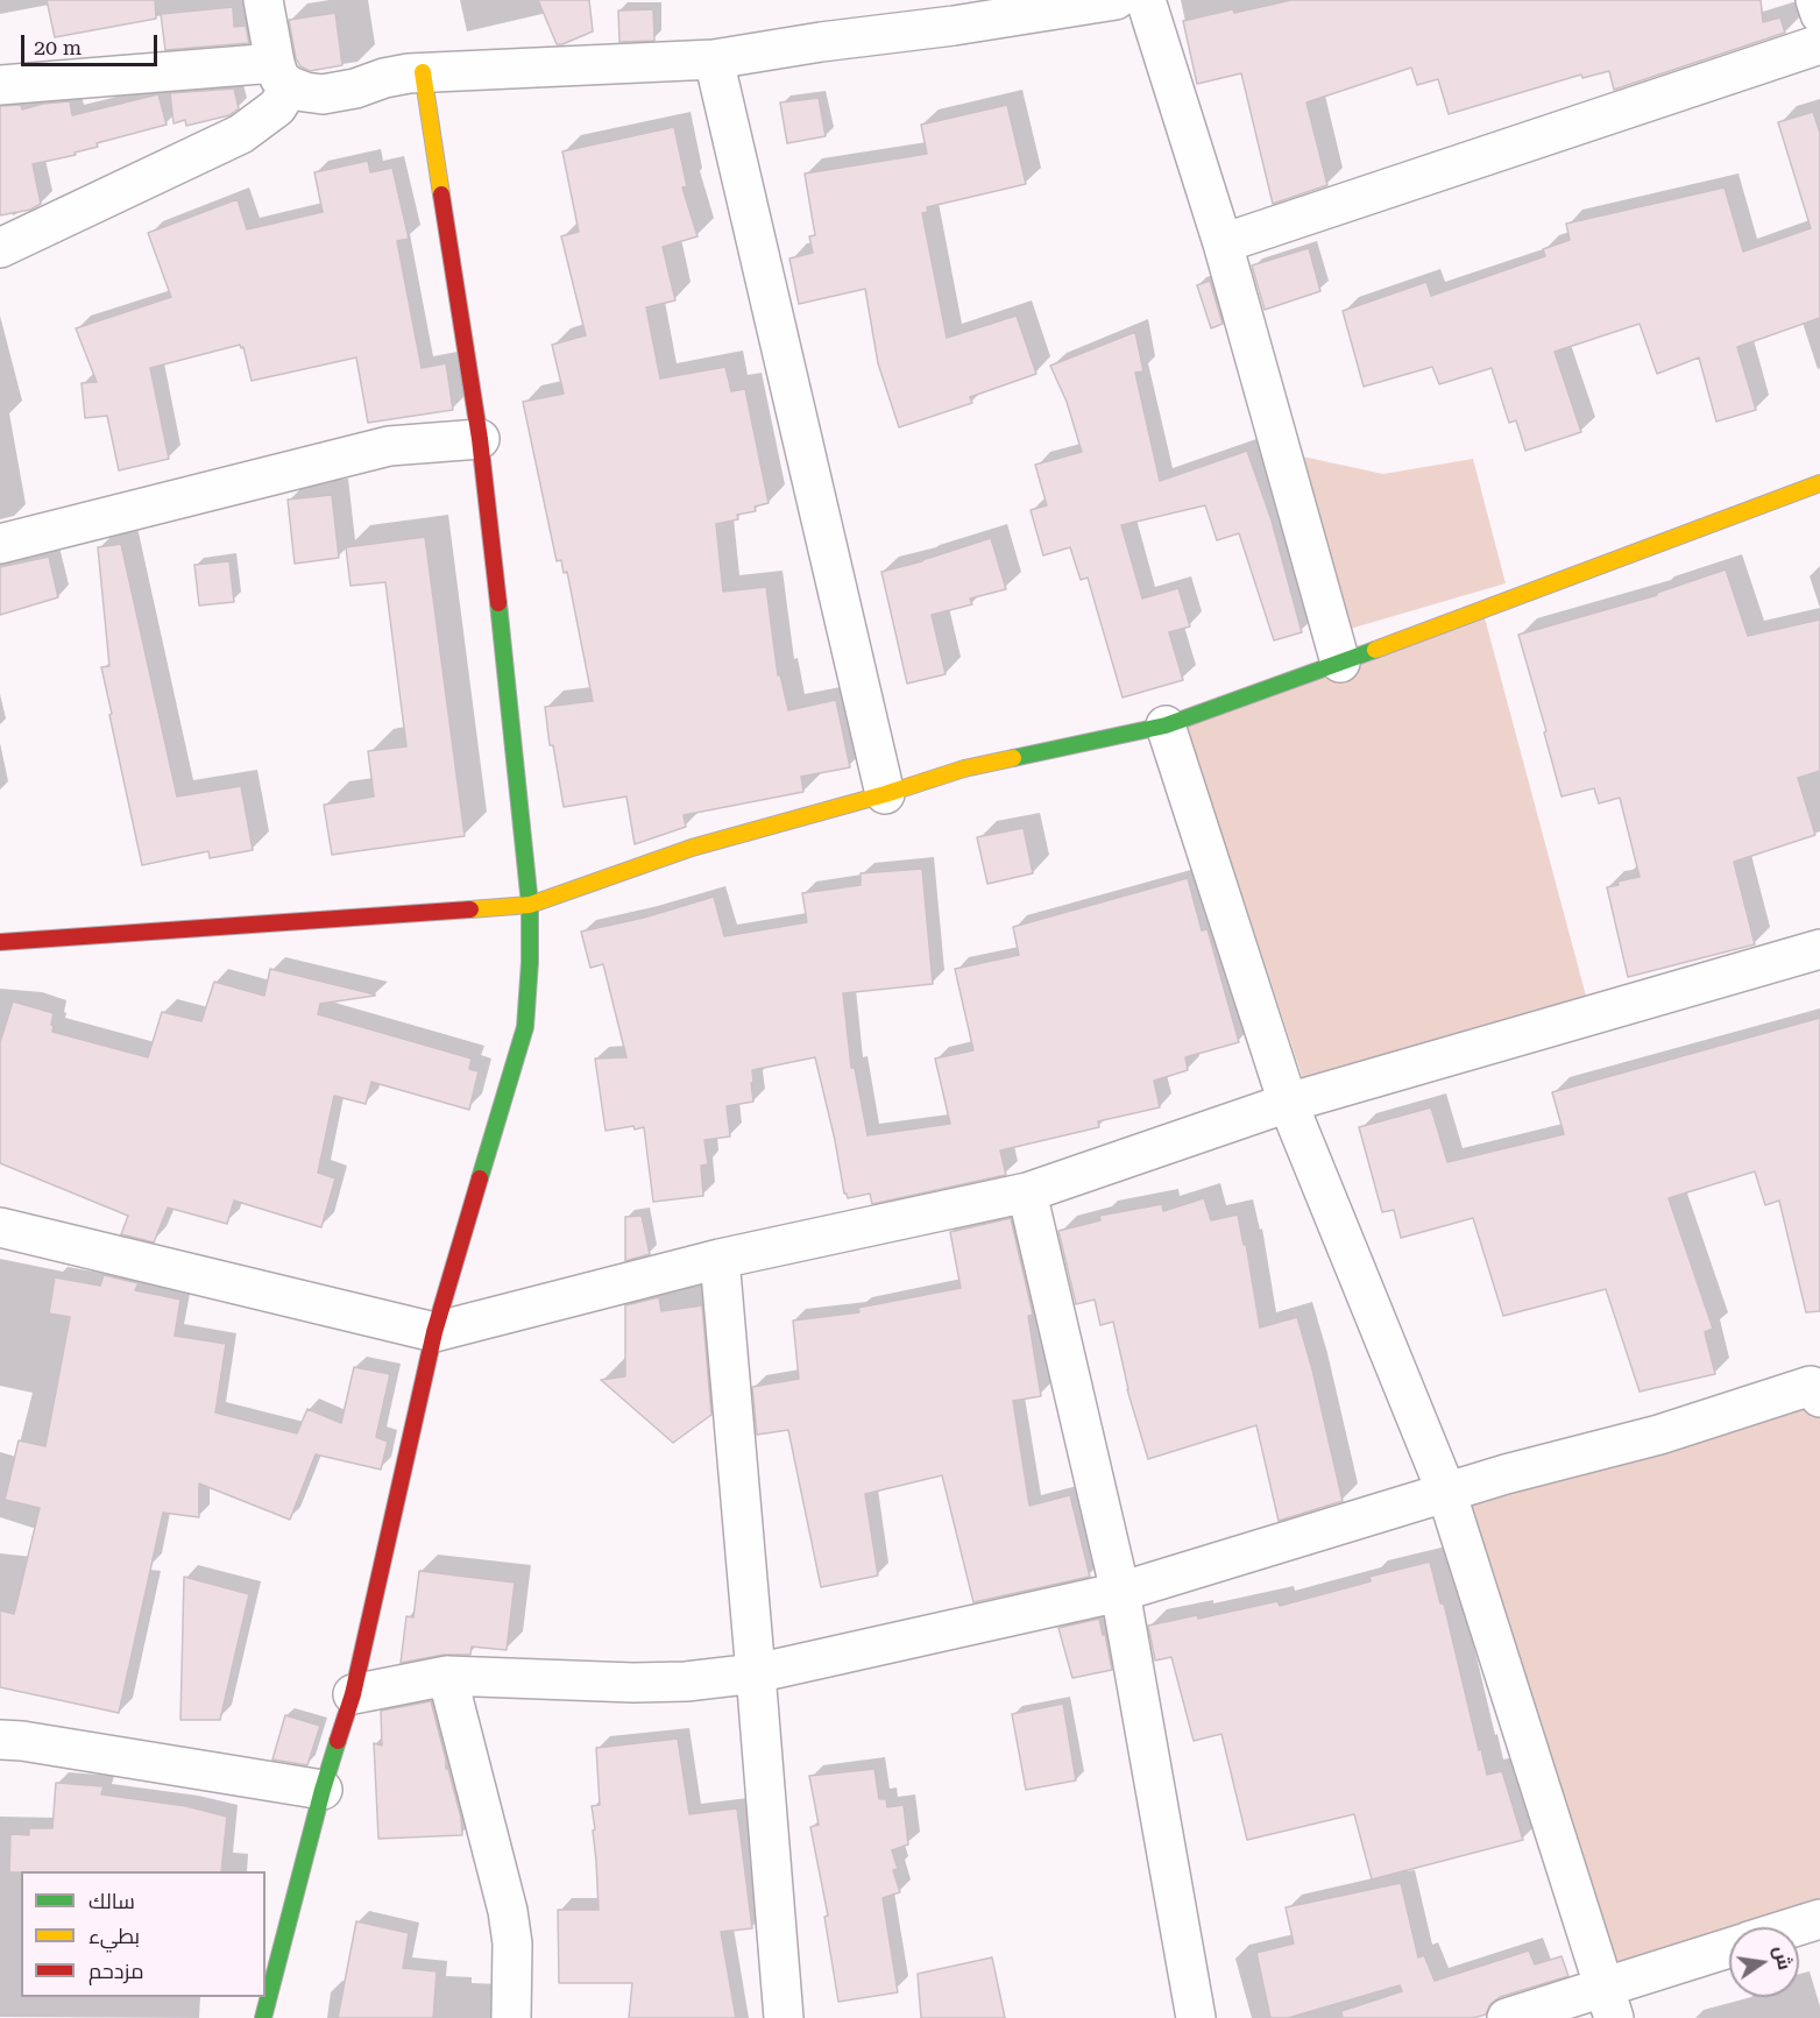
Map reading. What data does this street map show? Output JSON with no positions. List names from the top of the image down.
{
  "legend": ["سالك", "بطيء", "مزدحم"],
  "scale_bar": "20 m",
  "north": "right"
}
